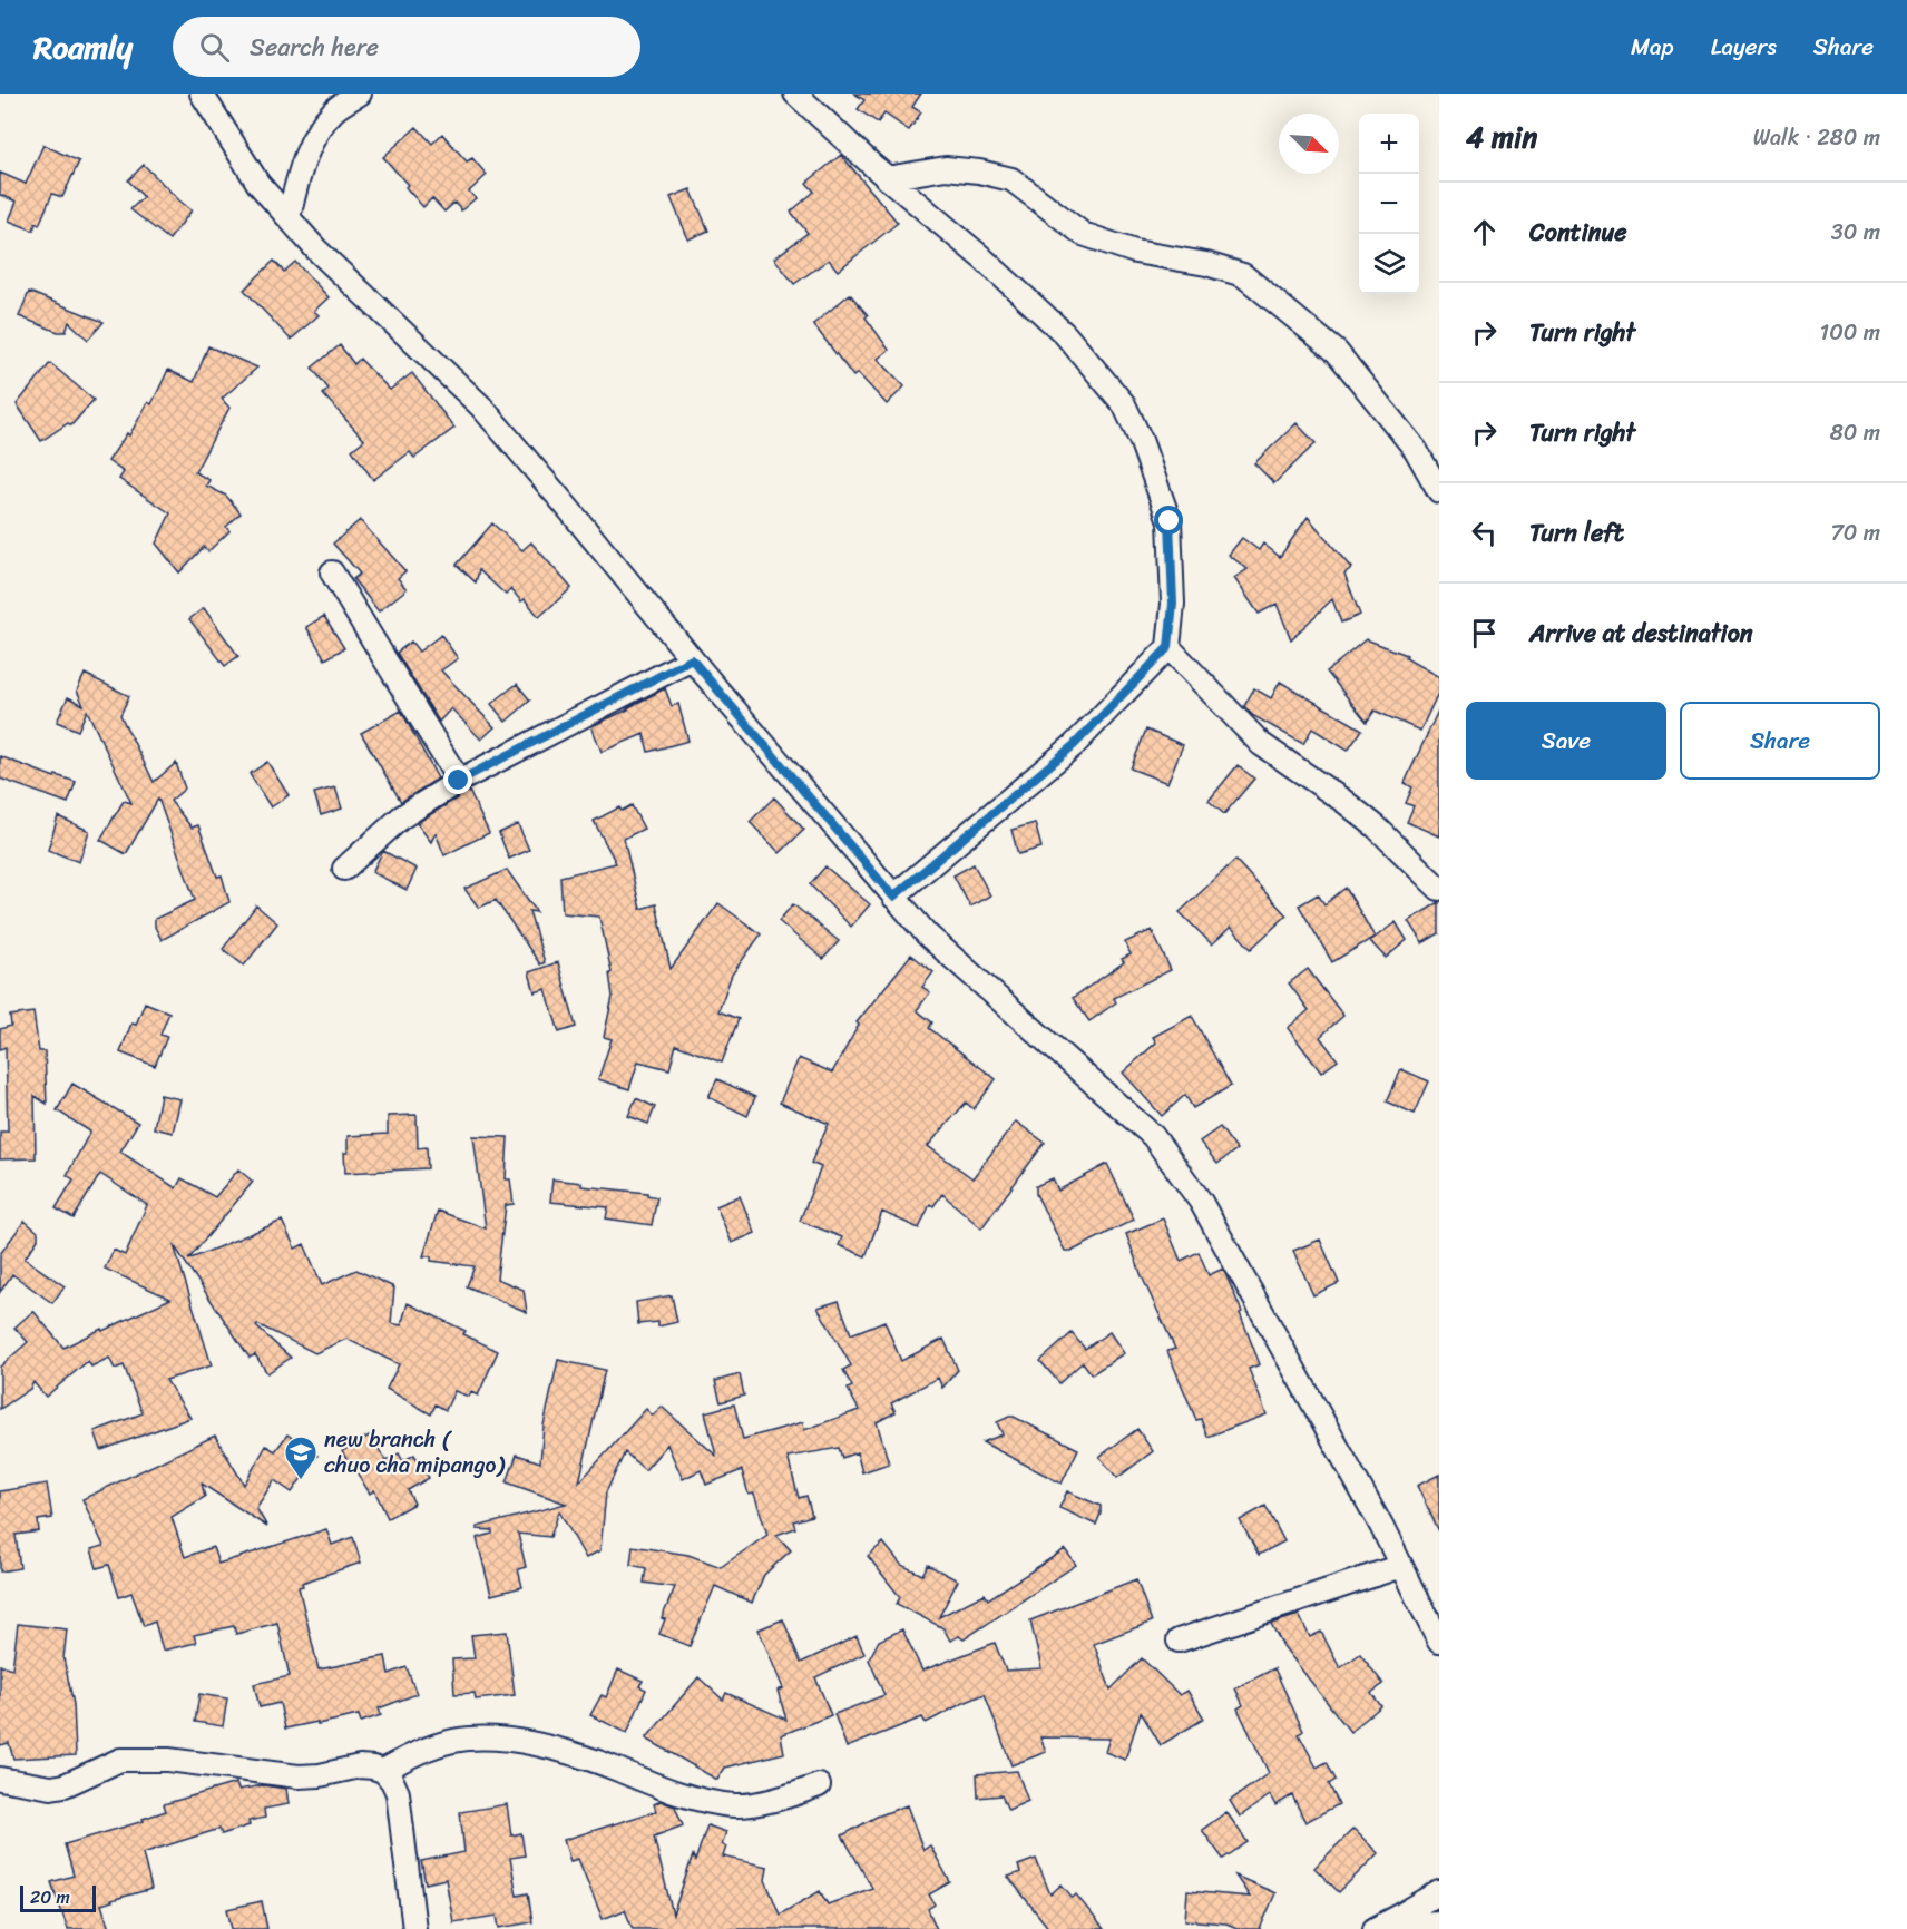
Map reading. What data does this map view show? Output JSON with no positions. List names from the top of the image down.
{
  "places": {
    "school or university": ["new branch ( chuo cha mipango)"]
  },
  "scale_bar": "20 m",
  "north": "bottom right",
  "page": {
    "header": "Roamly",
    "search": "Search here",
    "nav": ["Map", "Layers", "Share"],
    "heading": ["4 min", "Walk · 280 m"],
    "map_buttons": ["+", "−"],
    "list": [
      ["Continue", "30 m"],
      ["Turn right", "100 m"],
      ["Turn right", "80 m"],
      ["Turn left", "70 m"],
      "Arrive at destination"
    ],
    "buttons": ["Save", "Share"],
    "scale": "20 m"
  }
}
